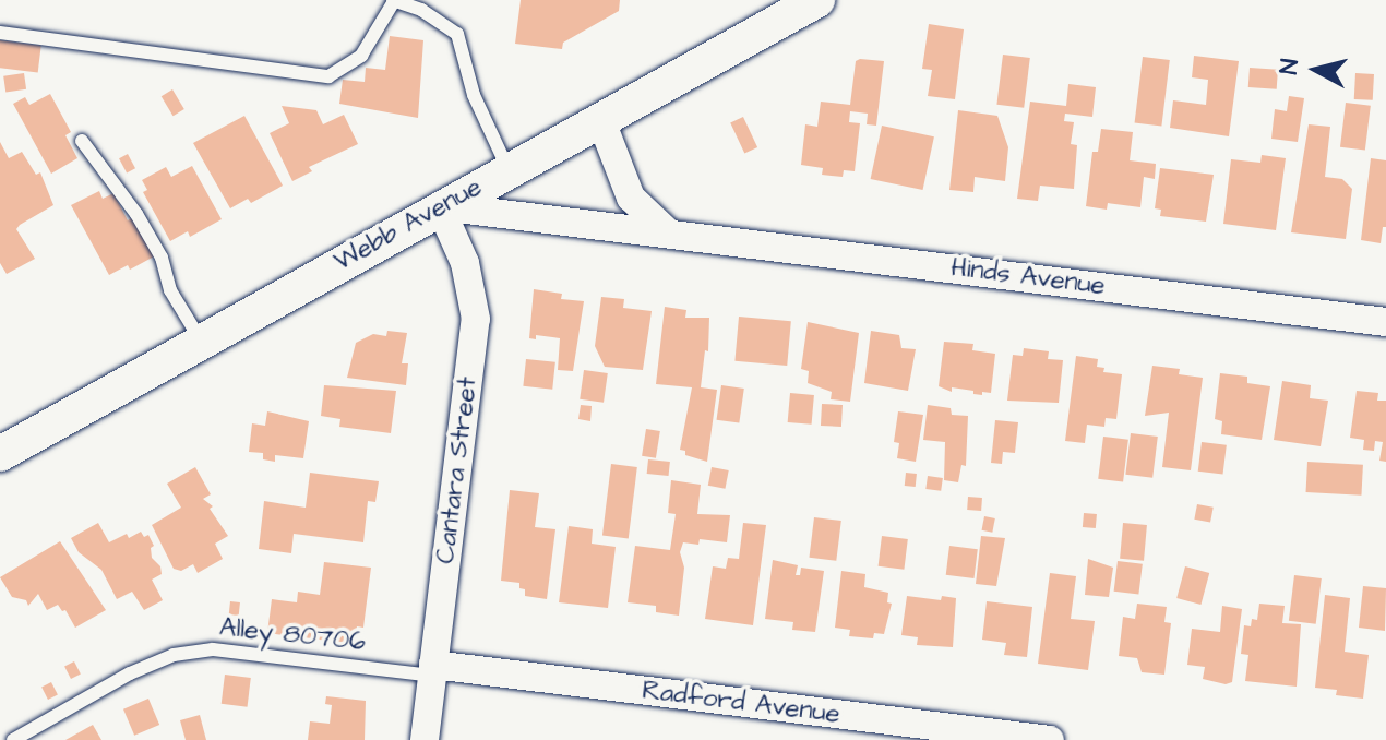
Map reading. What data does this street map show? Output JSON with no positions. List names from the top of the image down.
{
  "streets": {
    "street": [
      "Webb Avenue",
      "Hinds Avenue",
      "Cantara Street",
      "Radford Avenue"
    ],
    "lane": ["Alley 80706"]
  },
  "crossings": [
    ["Webb Avenue", "Hinds Avenue"],
    ["Webb Avenue", "Cantara Street"],
    ["Hinds Avenue", "Cantara Street"],
    ["Cantara Street", "Alley 80706"],
    ["Cantara Street", "Radford Avenue"],
    ["Alley 80706", "Radford Avenue"]
  ],
  "north": "left"
}
